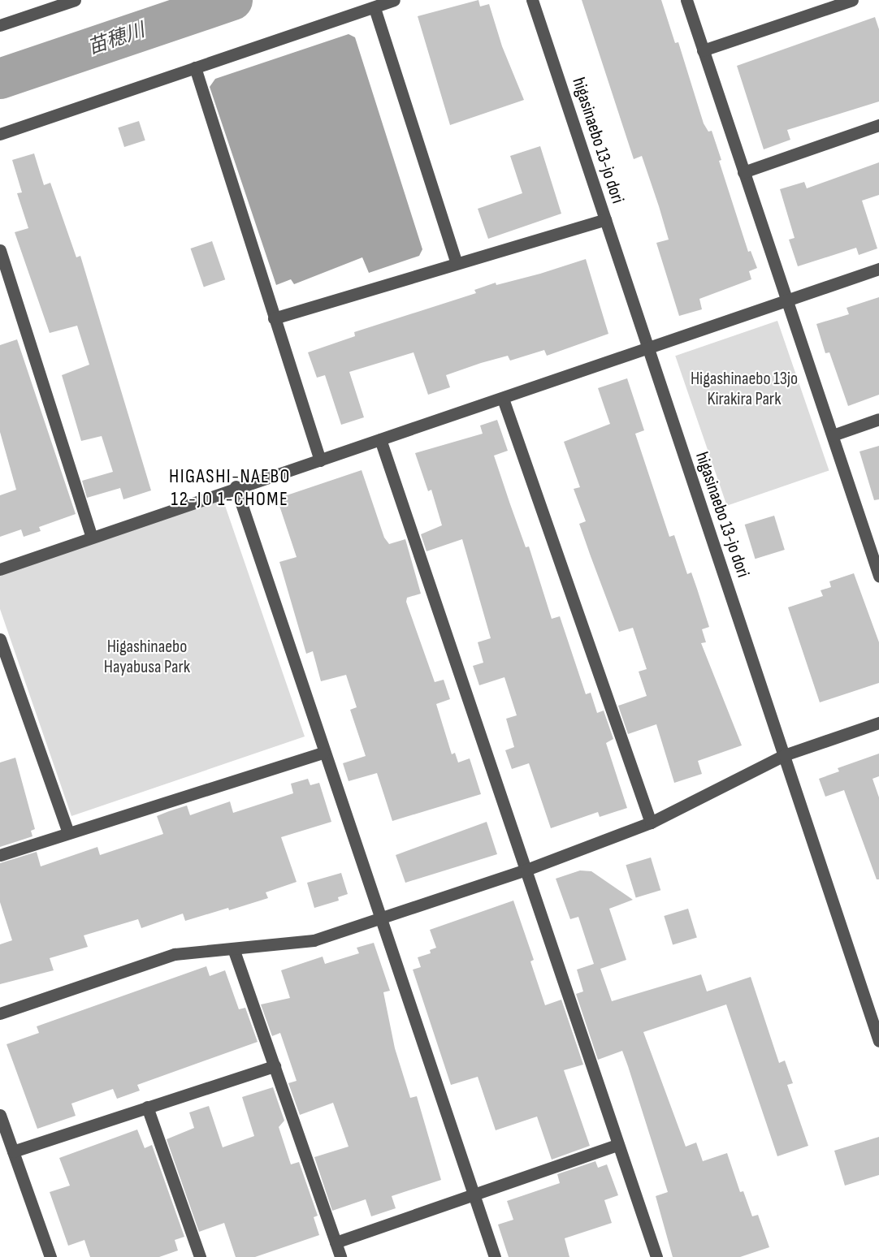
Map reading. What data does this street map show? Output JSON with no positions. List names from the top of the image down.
{
  "streets": {
    "street": ["higasinaebo 13-jo dori"]
  },
  "districts": ["HIGASHI-NAEBO 12-JO 1-CHOME"],
  "water": ["苗穂川"],
  "parks": ["Higashinaebo 13jo Kirakira Park", "Higashinaebo Hayabusa Park"]
}
